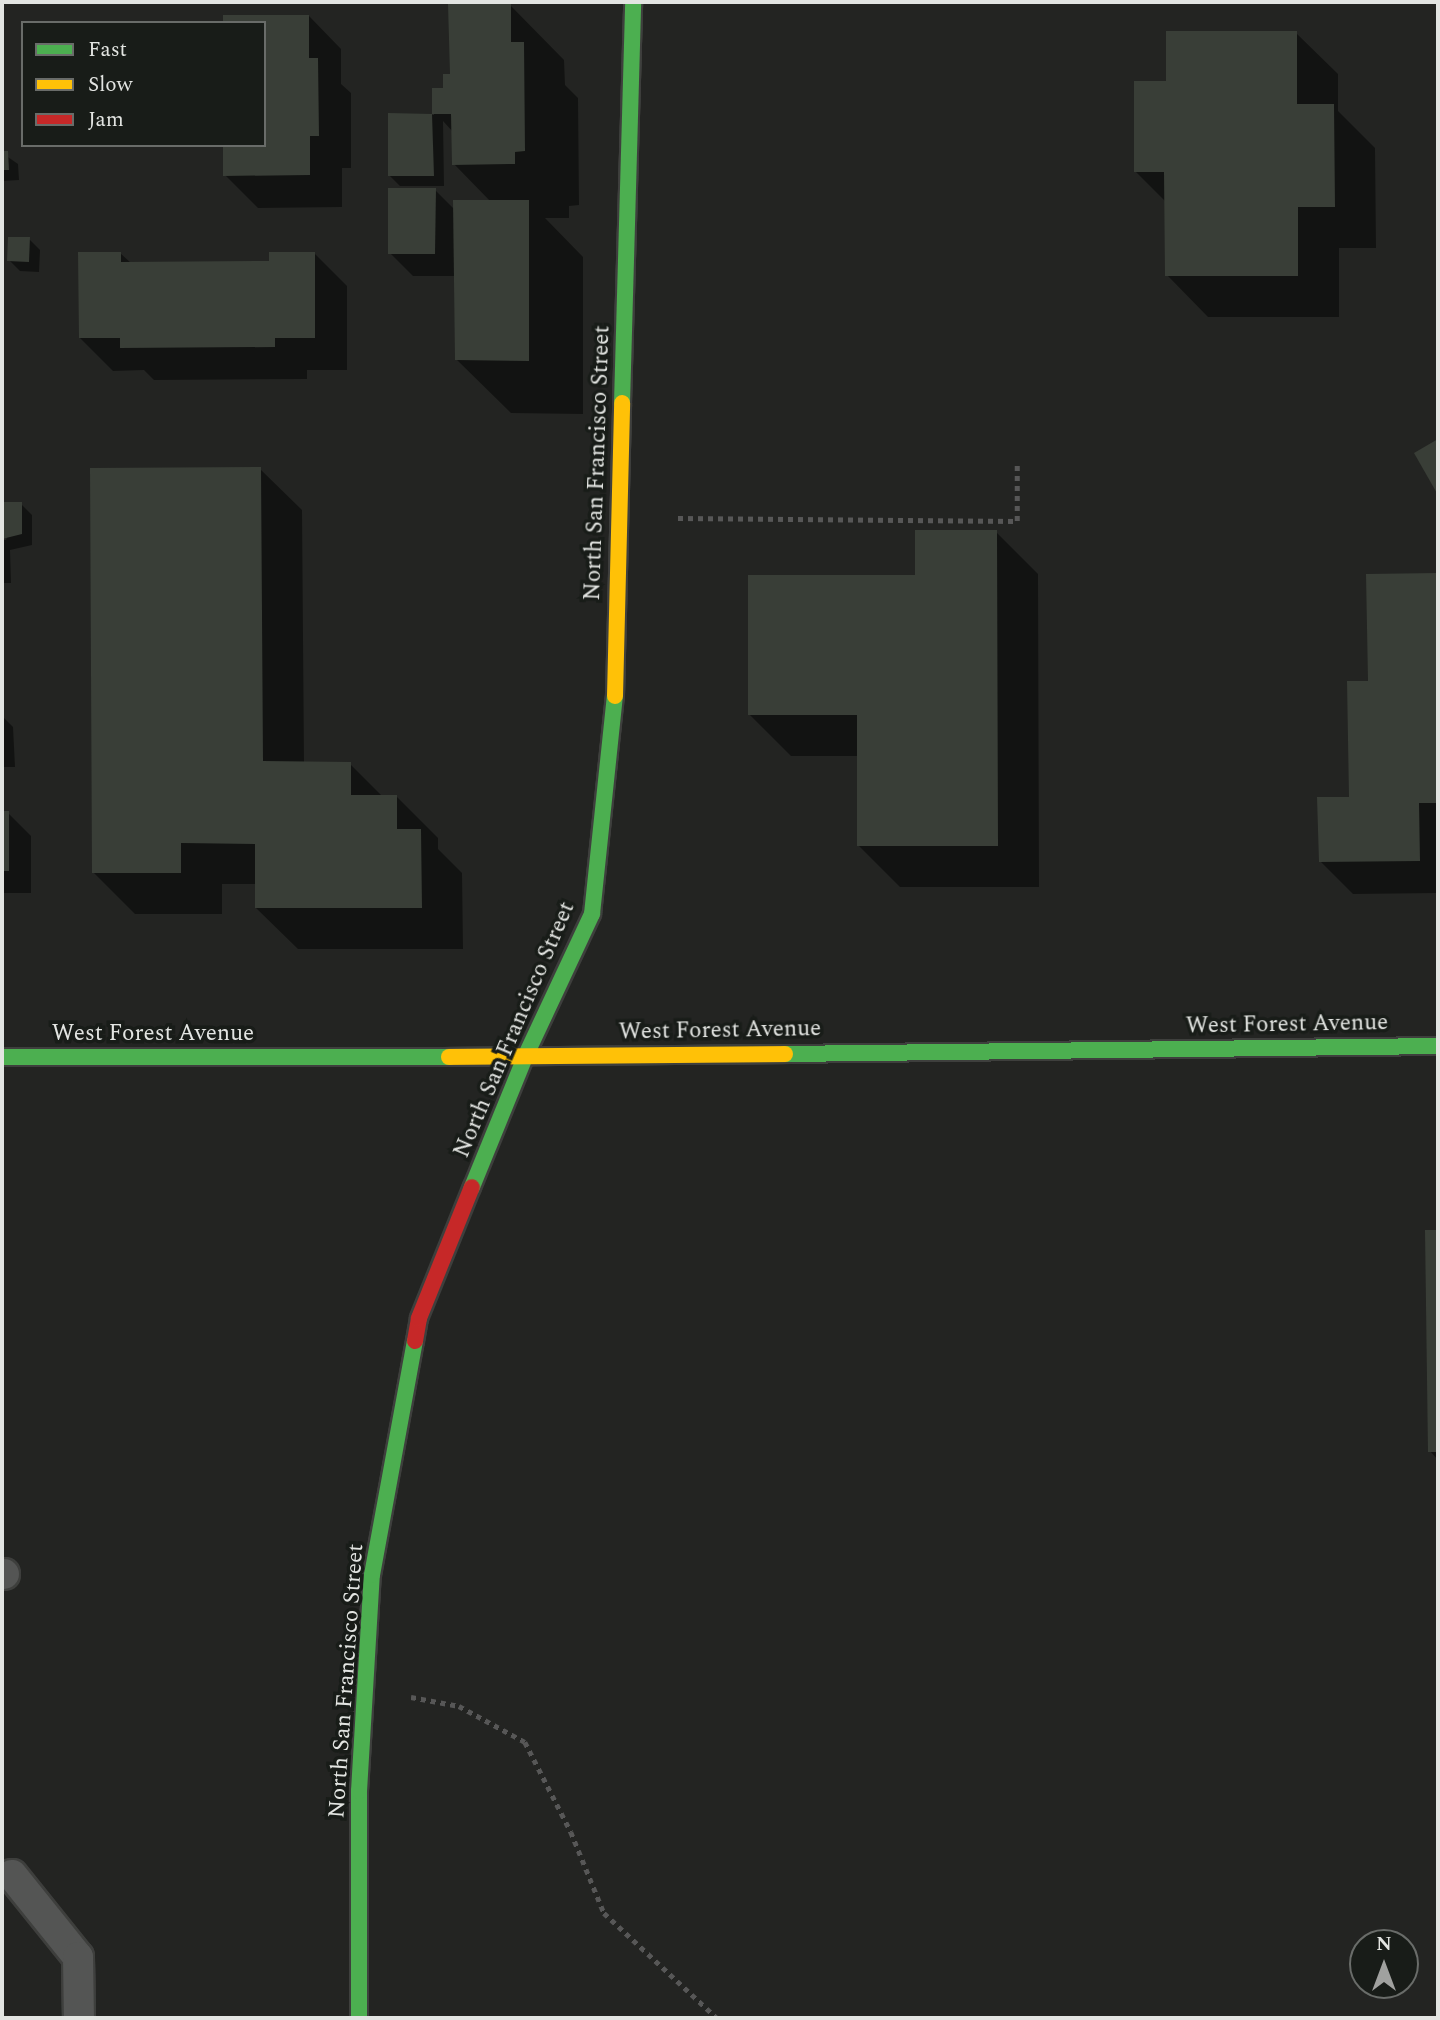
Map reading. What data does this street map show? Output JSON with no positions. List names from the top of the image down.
{
  "streets": {
    "street": ["North San Francisco Street", "West Forest Avenue"]
  },
  "crossings": [
    ["North San Francisco Street", "West Forest Avenue"]
  ],
  "legend": ["Fast", "Slow", "Jam"],
  "north": "top"
}
